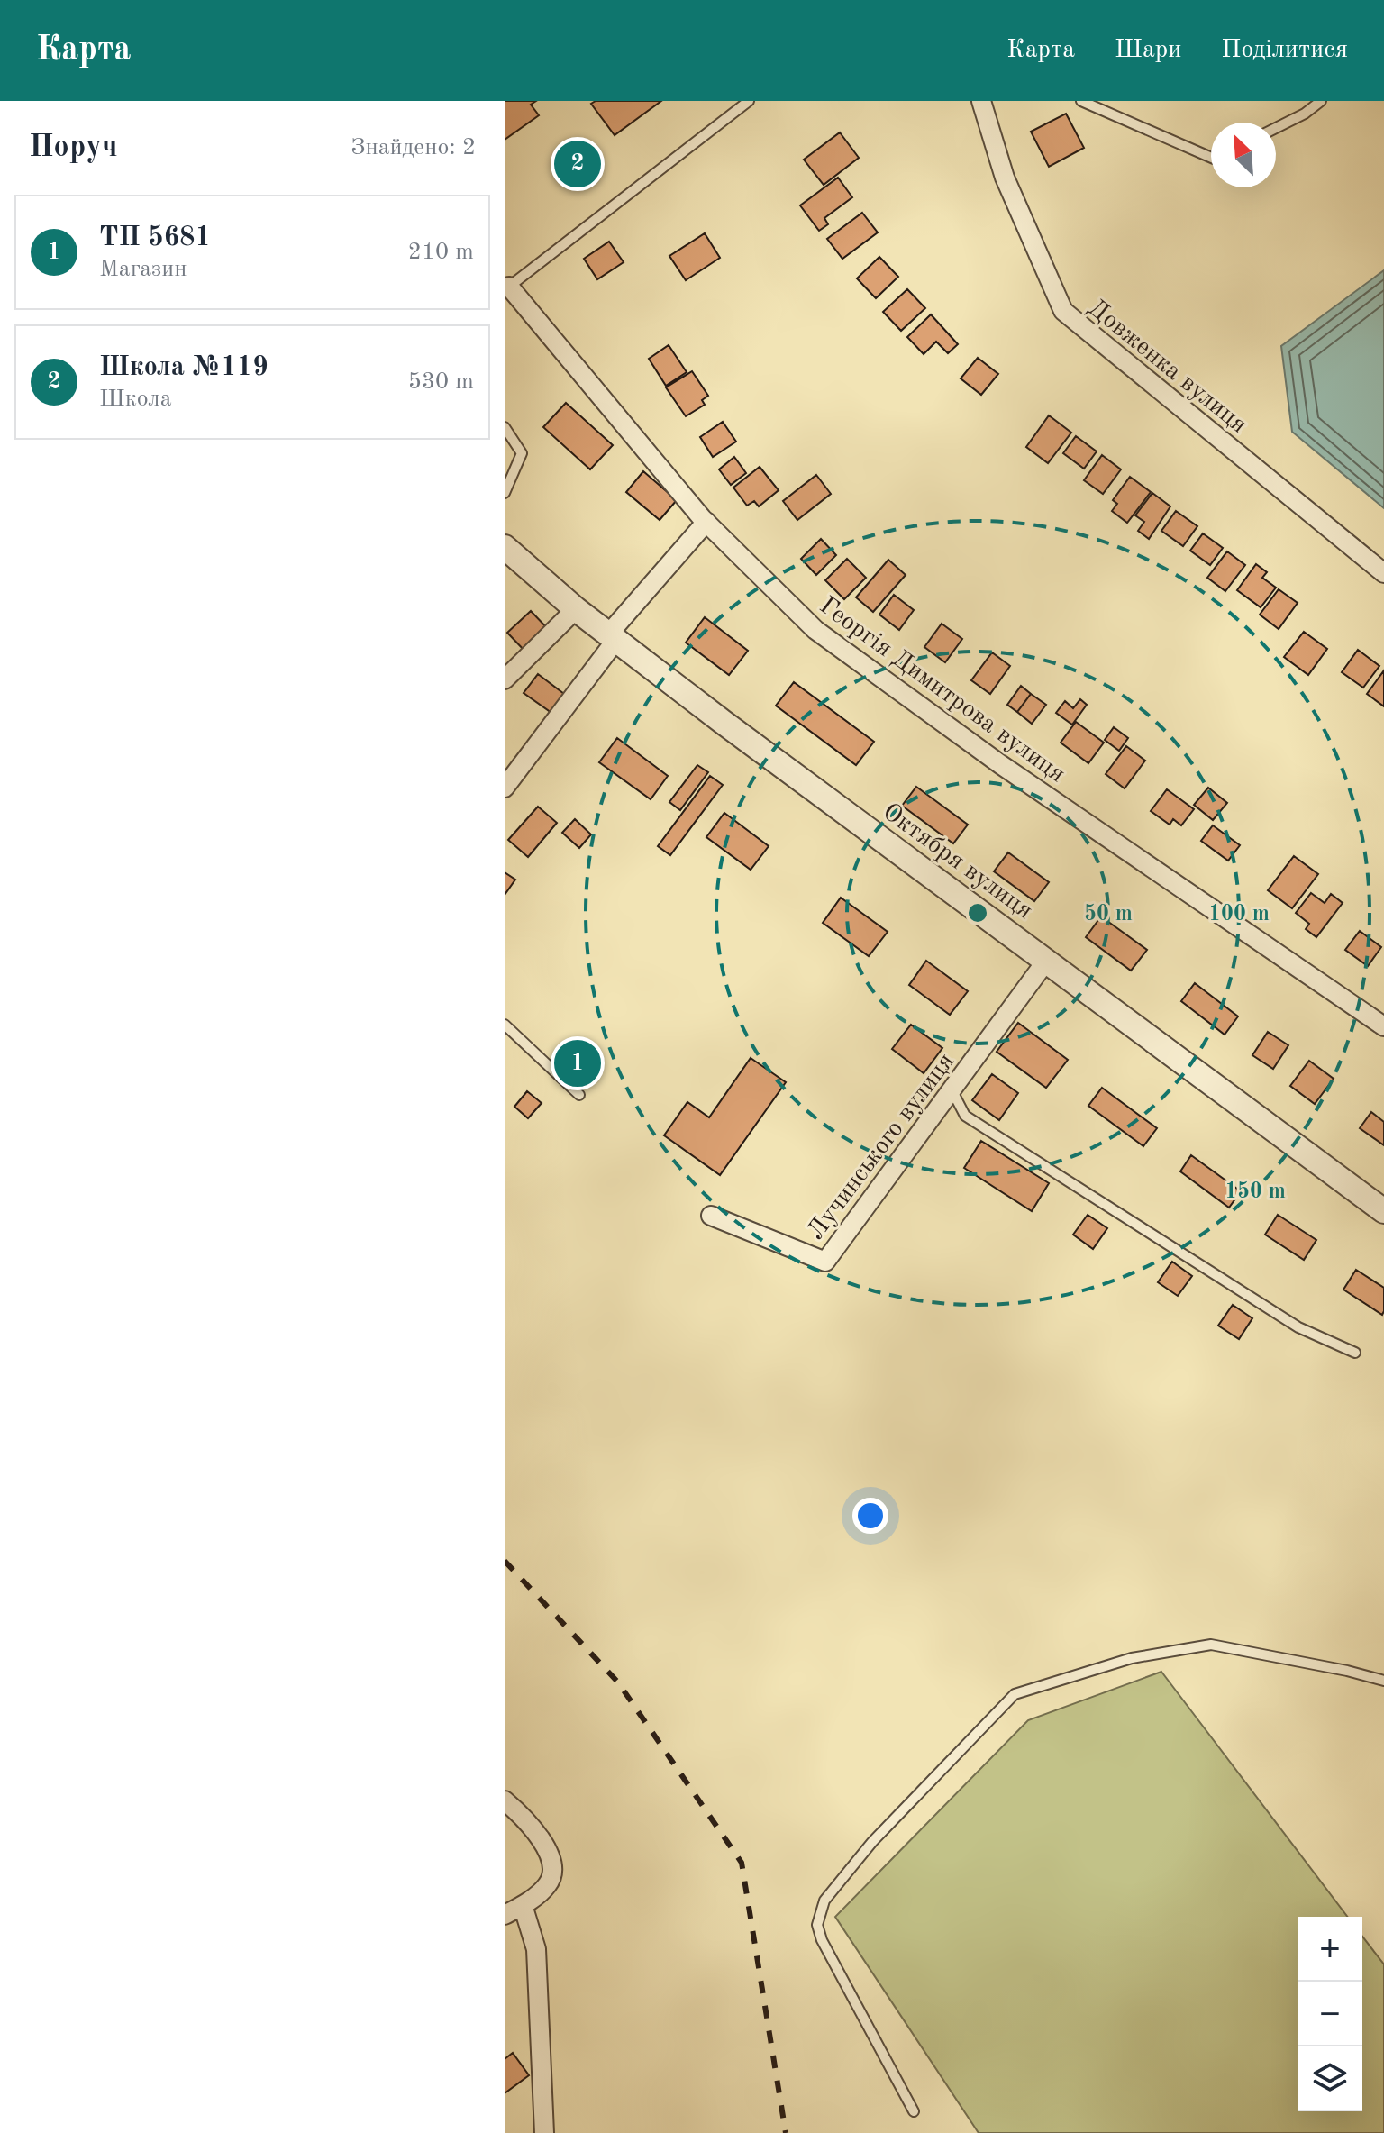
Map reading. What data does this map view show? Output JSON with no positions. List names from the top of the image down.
{
  "streets": {
    "street": [
      "Довженка вулиця",
      "Георгія Димитрова вулиця",
      "Октября вулиця",
      "Лучинського вулиця"
    ]
  },
  "crossings": [
    ["Октября вулиця", "Лучинського вулиця"]
  ],
  "north": "top left",
  "page": {
    "header": "Карта",
    "nav": ["Карта", "Шари", "Поділитися"],
    "heading": ["Поруч", "Знайдено: 2"],
    "pins": ["2", "1"],
    "list": [
      {
        "mark": "1",
        "name": "ТП 5681",
        "note": "Магазин",
        "value": "210 m"
      },
      {
        "mark": "2",
        "name": "Школа №119",
        "note": "Школа",
        "value": "530 m"
      }
    ],
    "map_buttons": ["+", "−"]
  },
  "rings": ["50 m", "100 m", "150 m"]
}
